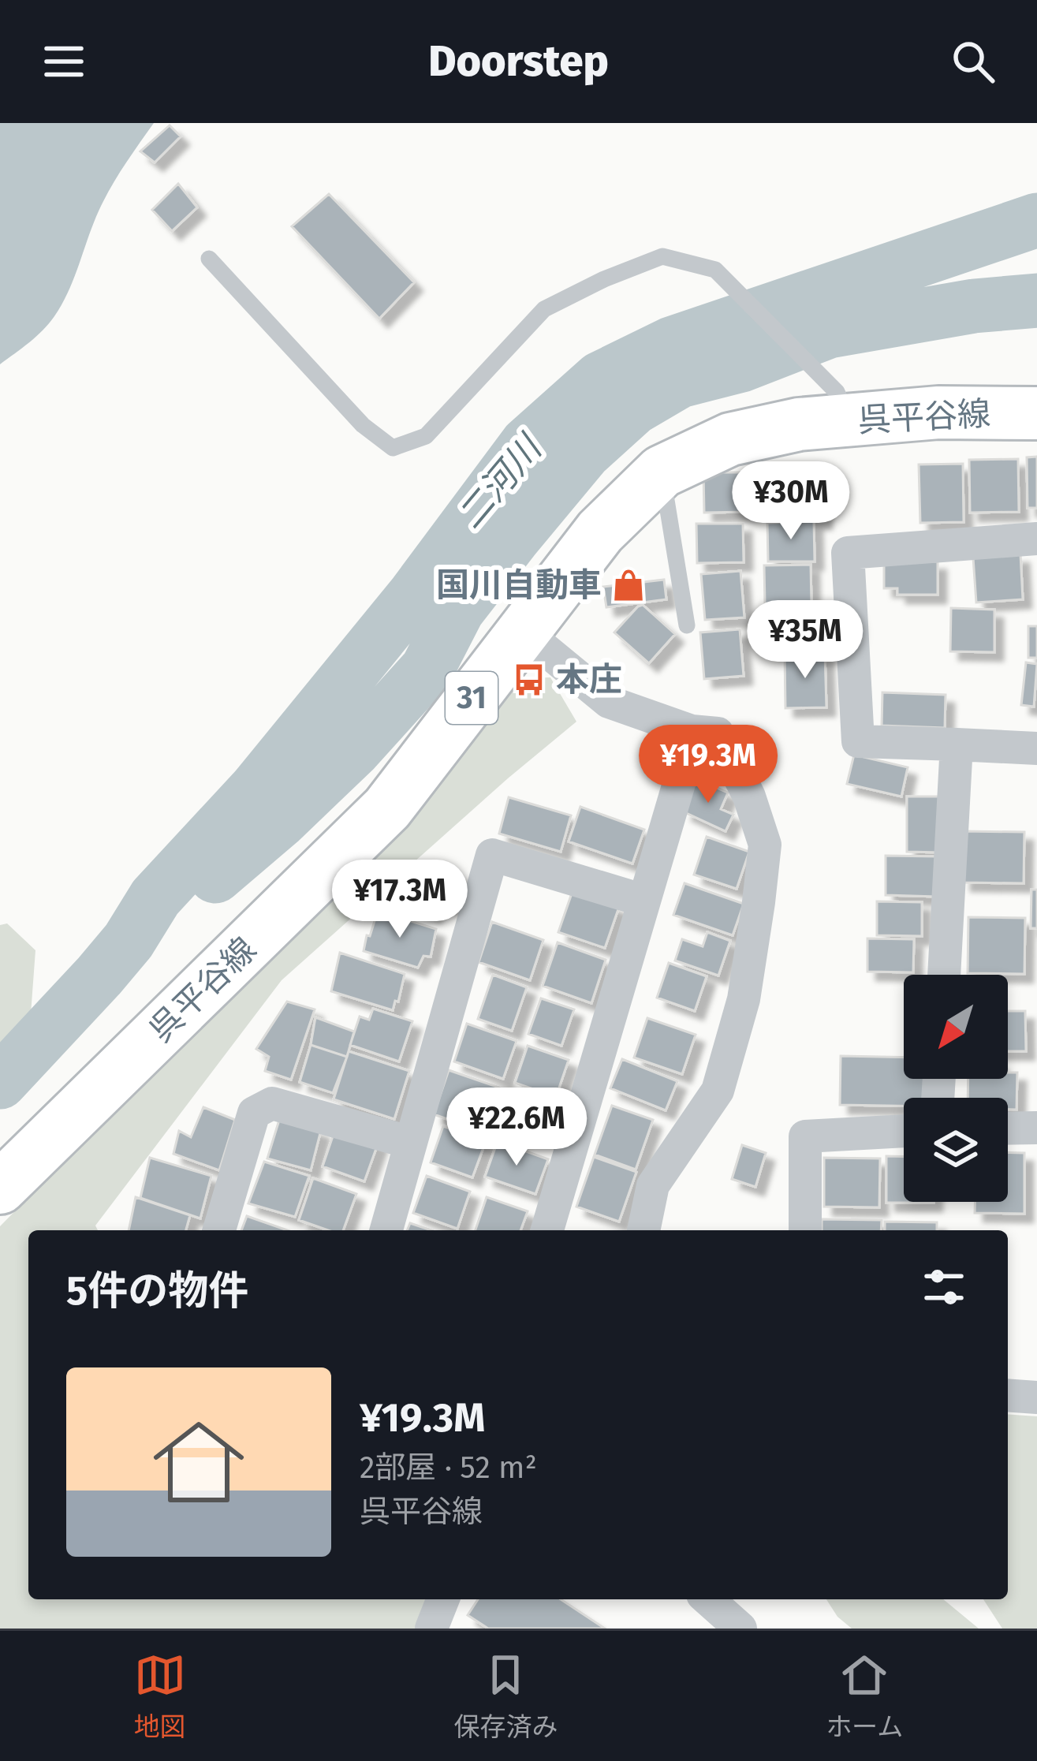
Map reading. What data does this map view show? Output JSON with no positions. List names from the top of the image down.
{
  "streets": {
    "main road": ["呉平谷線", "31"]
  },
  "water": ["二河川"],
  "places": {
    "shop": ["国川自動車"],
    "bus stop": ["本庄"]
  },
  "north": "bottom left",
  "page": {
    "header": "Doorstep",
    "price": [
      "¥30M",
      "¥35M",
      "¥19.3M",
      "¥17.3M",
      "¥22.6M"
    ],
    "heading": "5件の物件",
    "list": [
      {
        "name": "¥19.3M",
        "note": "2部屋 · 52 m² · 呉平谷線"
      }
    ],
    "tabs": ["地図", "保存済み", "ホーム"]
  }
}
